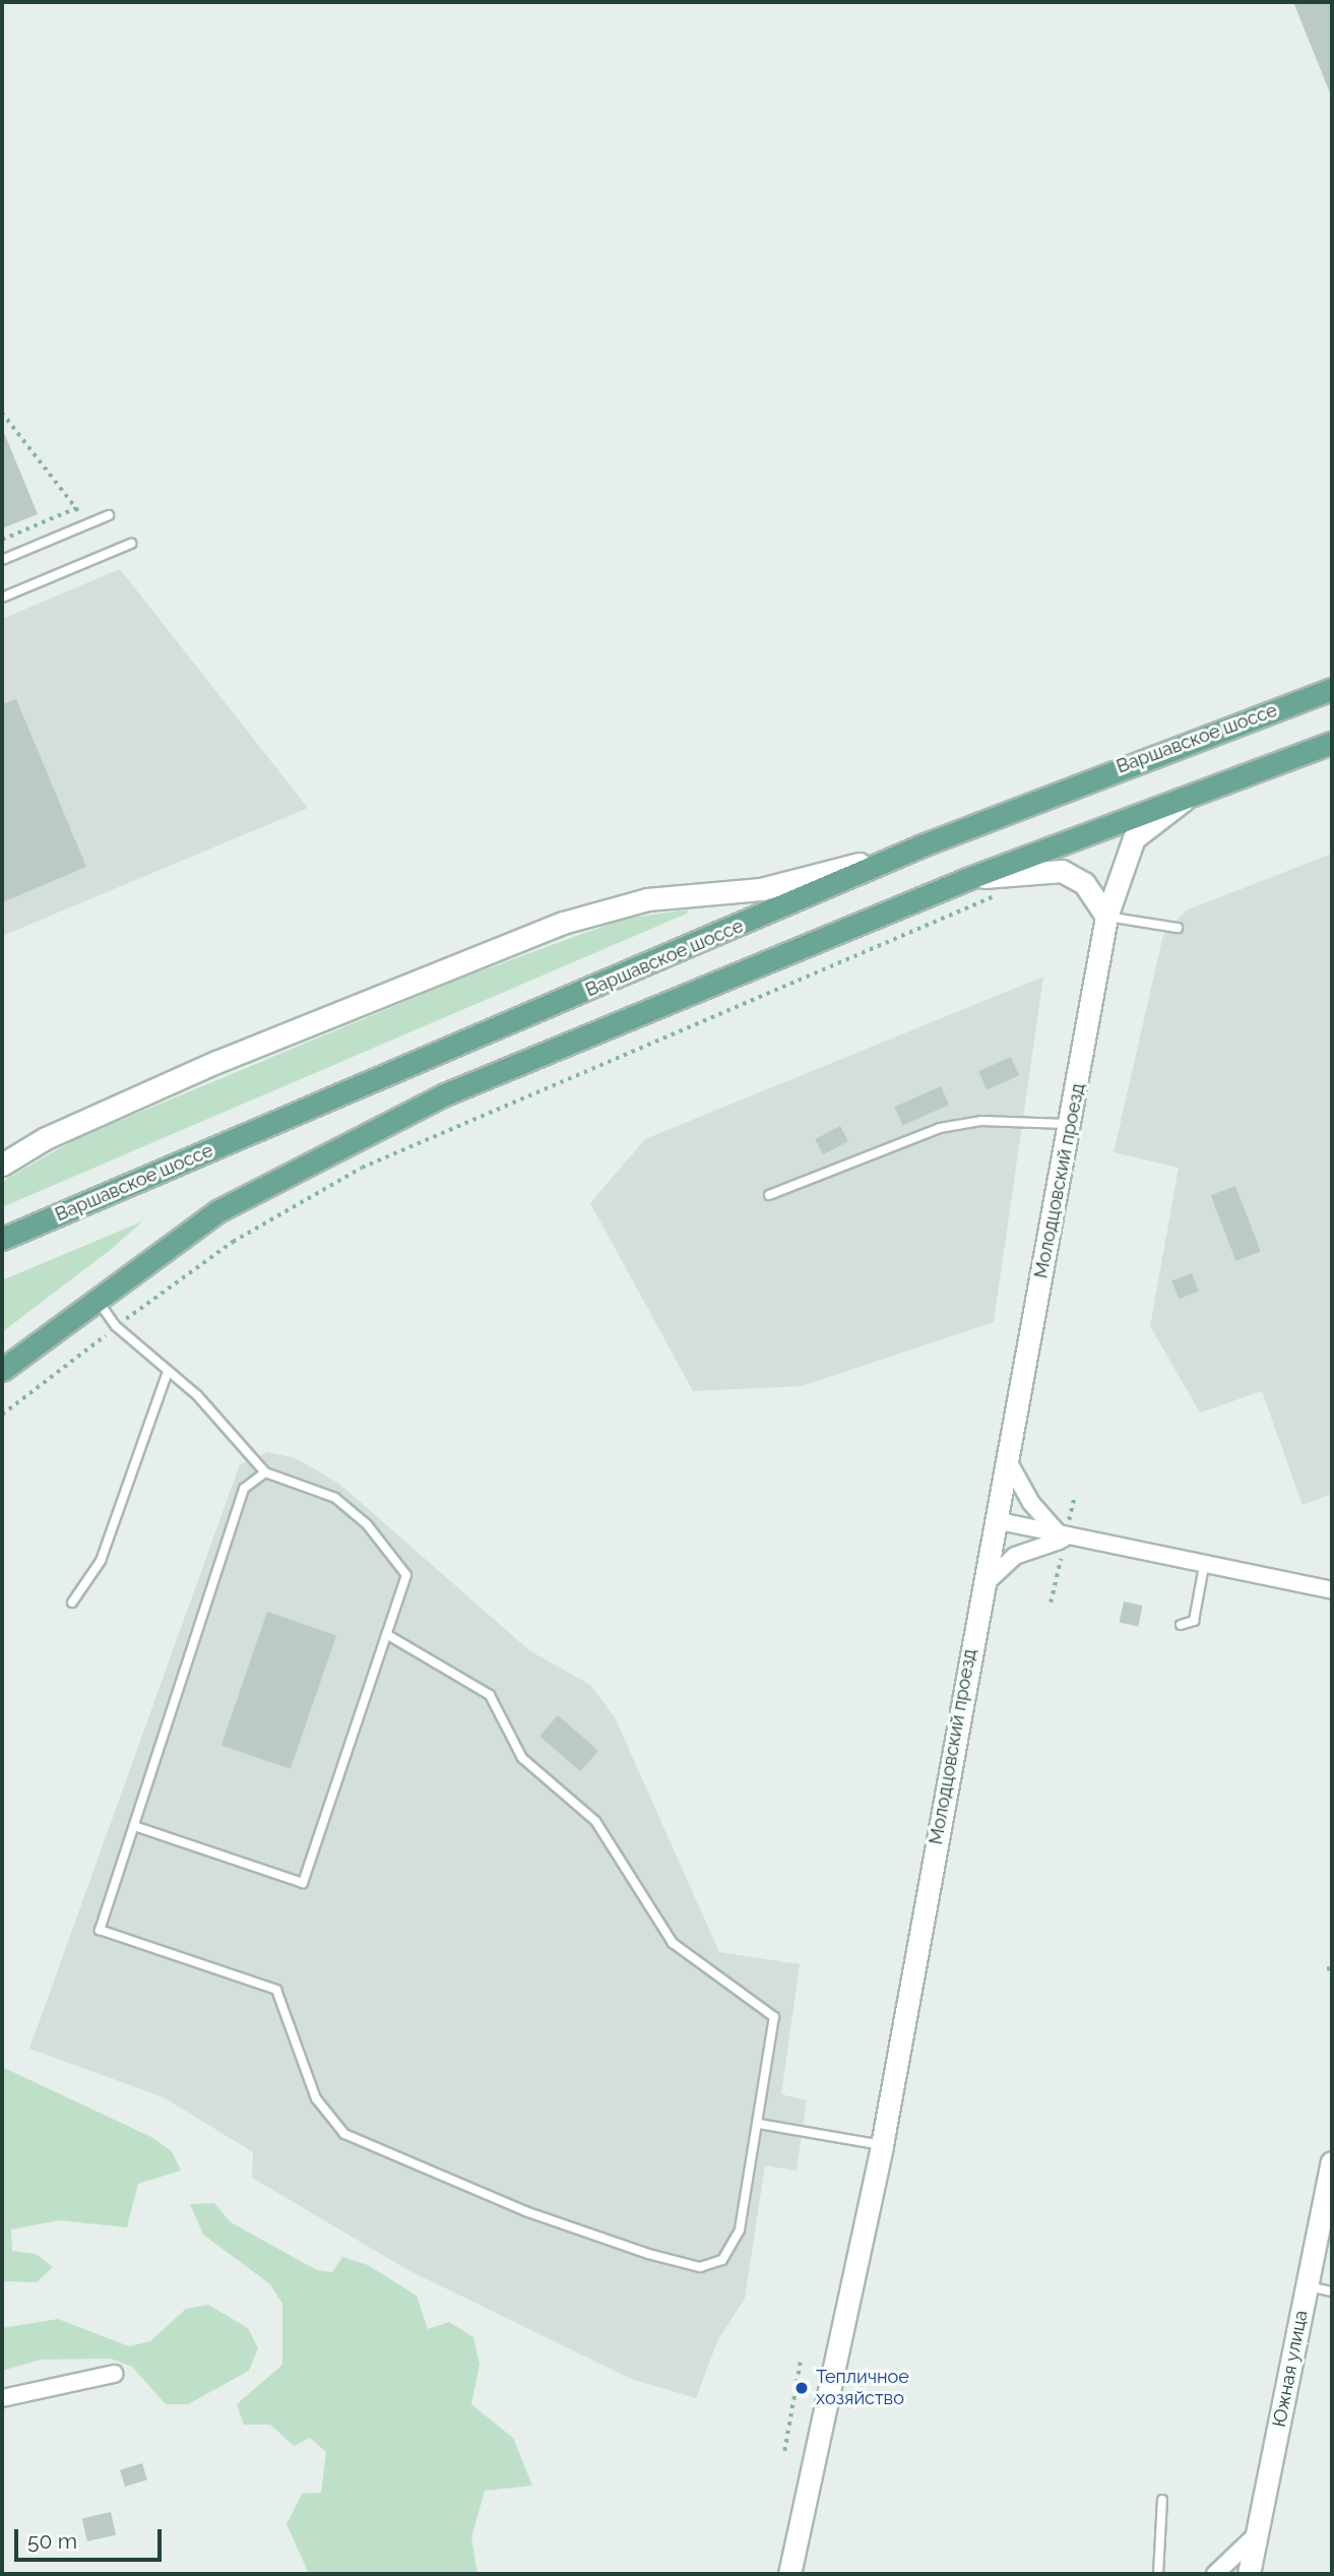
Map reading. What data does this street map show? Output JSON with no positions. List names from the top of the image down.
{
  "streets": {
    "main road": ["Варшавское шоссе"],
    "street": ["Молодцовский проезд", "Южная улица"]
  },
  "places": ["Тепличное хозяйство"],
  "scale_bar": "50 m"
}
